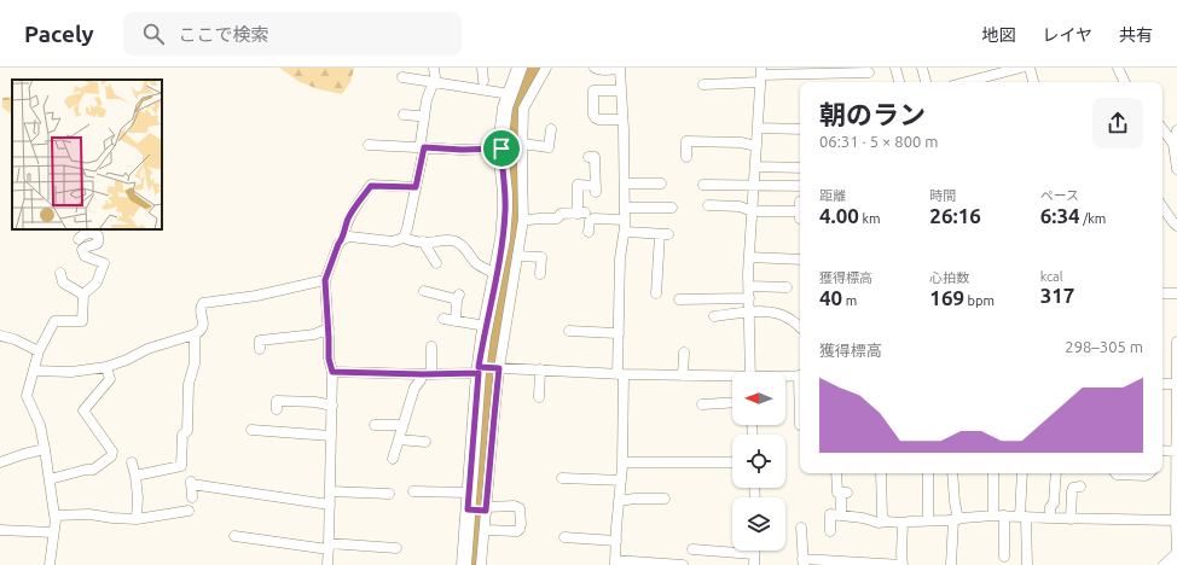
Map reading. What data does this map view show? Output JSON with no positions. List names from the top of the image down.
{
  "north": "left",
  "page": {
    "header": "Pacely",
    "search": "ここで検索",
    "nav": ["地図", "レイヤ", "共有"],
    "heading": ["朝のラン", "06:31 · 5 × 800 m"],
    "stats": [
      ["距離", "4.00 km"],
      ["時間", "26:16"],
      ["ペース", "6:34 /km"],
      ["獲得標高", "40 m"],
      ["心拍数", "169 bpm"],
      ["kcal", "317"]
    ],
    "chart": ["獲得標高", "298–305 m"]
  }
}
